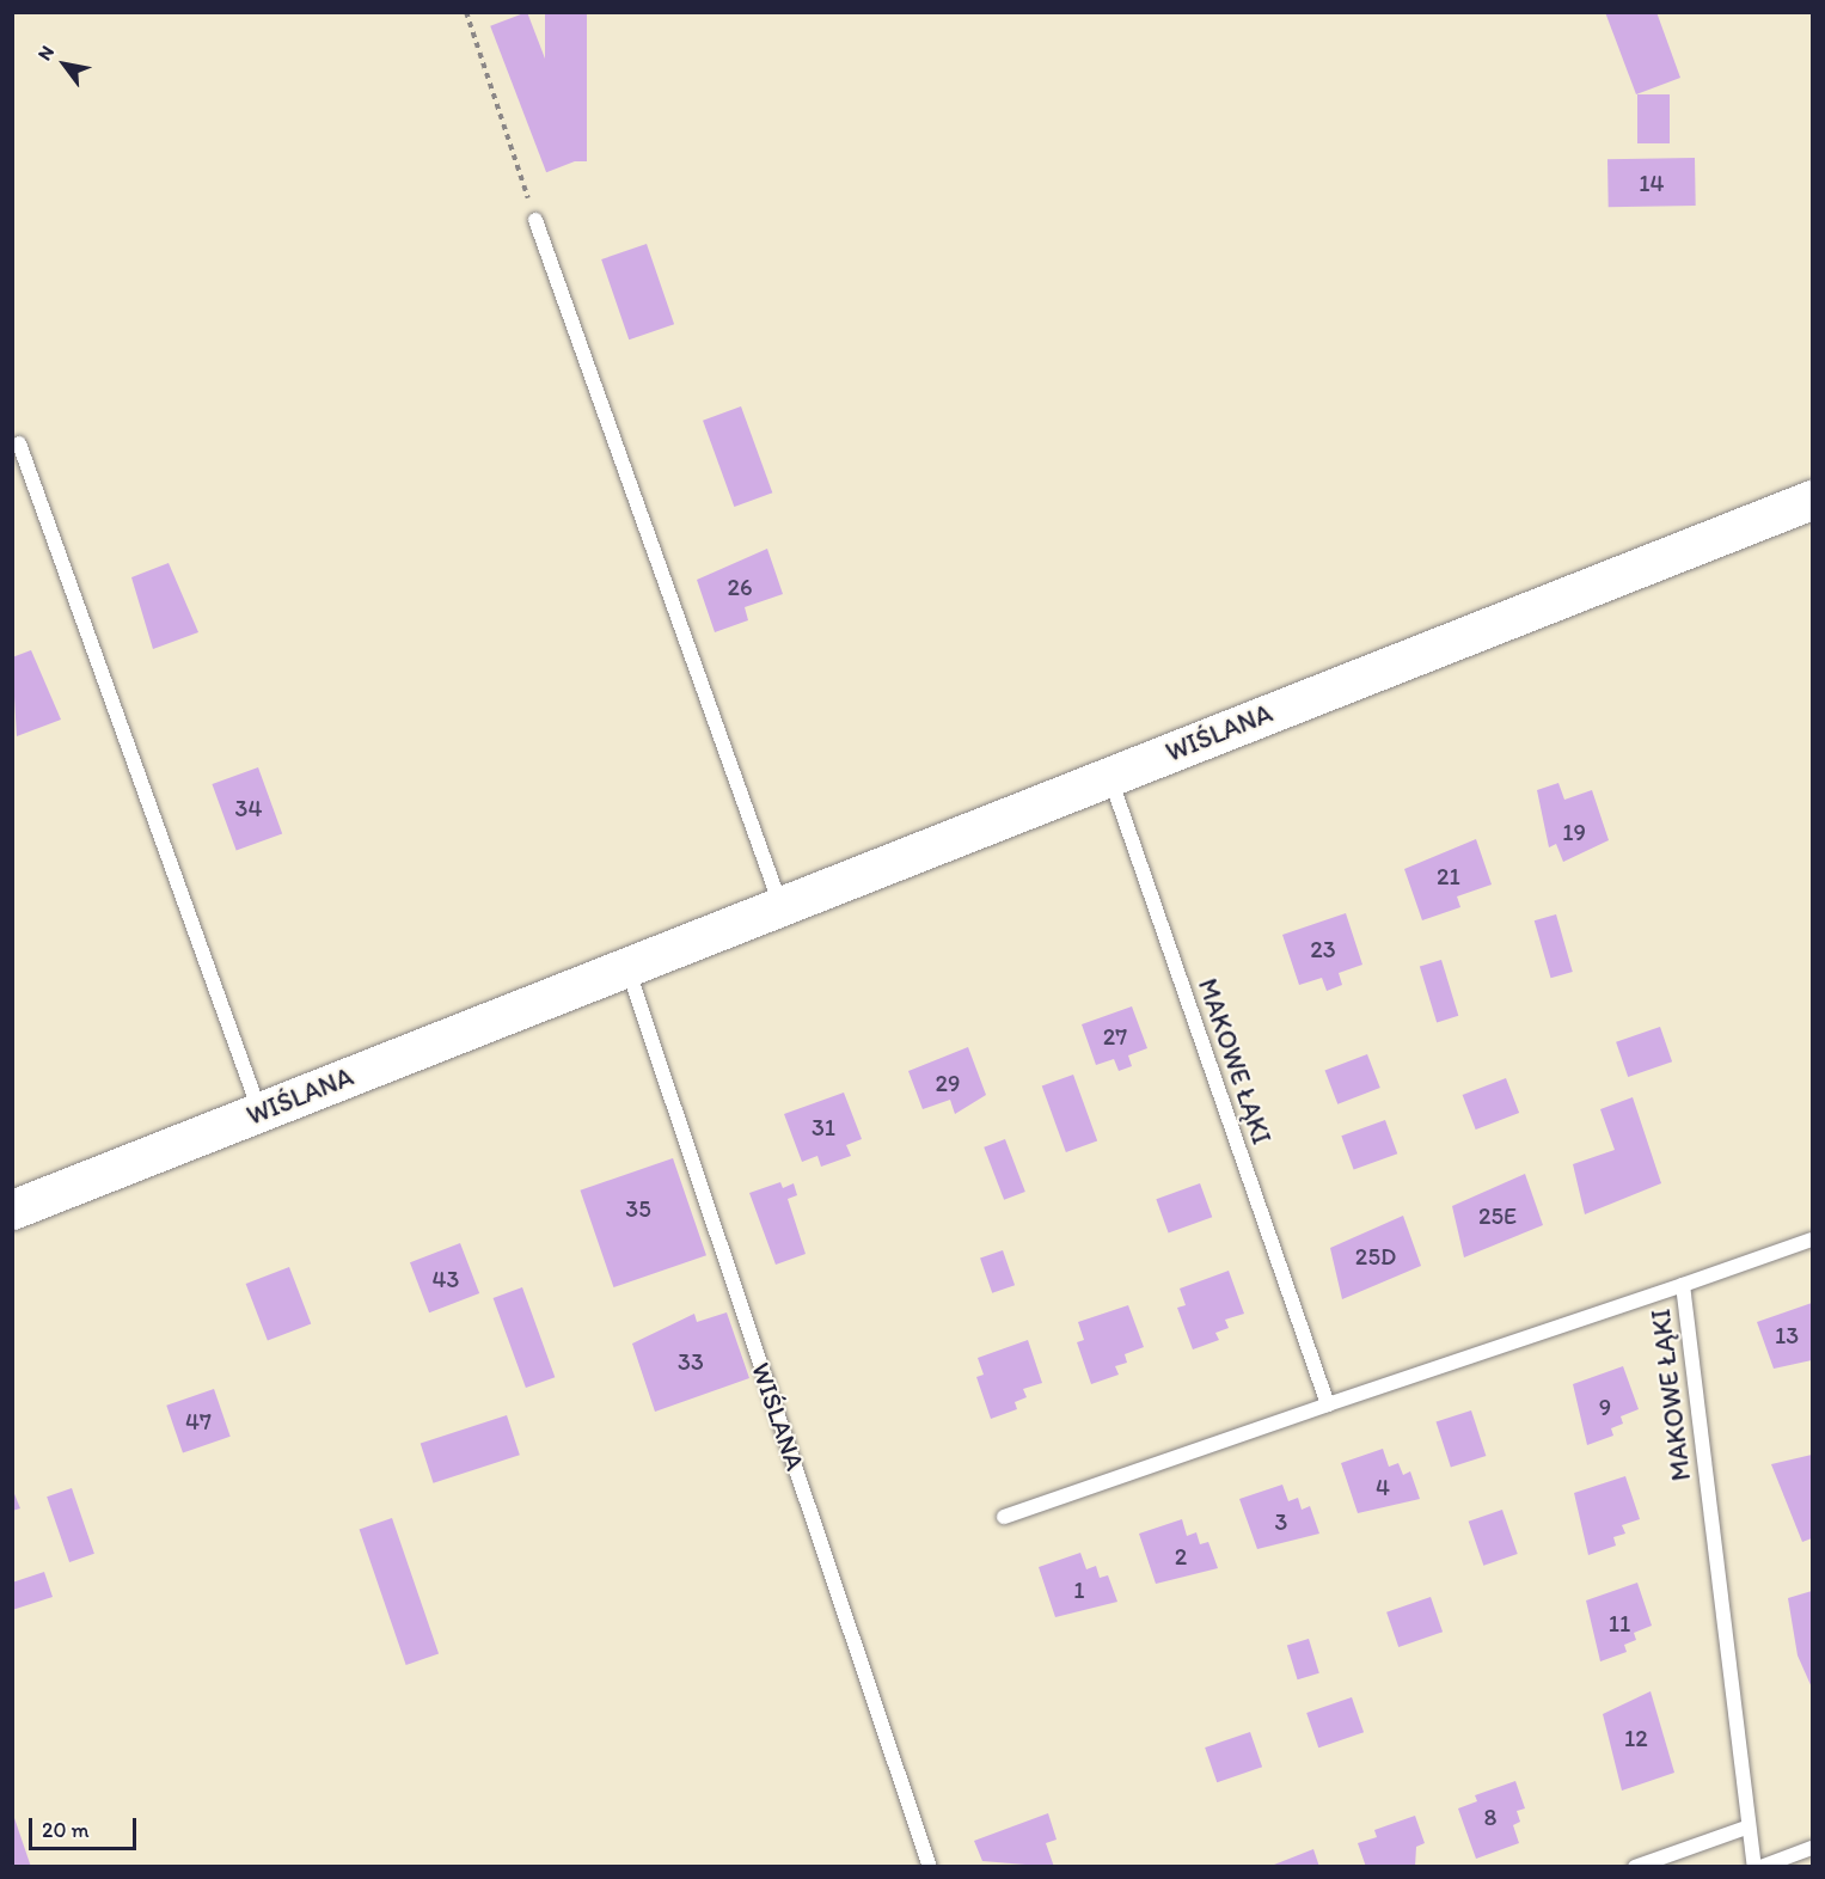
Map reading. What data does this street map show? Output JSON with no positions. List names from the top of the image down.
{
  "streets": {
    "main road": ["WIŚLANA"],
    "lane": ["MAKOWE ŁĄKI"]
  },
  "crossings": [
    ["WIŚLANA", "MAKOWE ŁĄKI"]
  ],
  "house_numbers": [
    "14",
    "26",
    "34",
    "19",
    "21",
    "23",
    "27",
    "29",
    "31",
    "35",
    "25E",
    "25D",
    "43",
    "13",
    "33",
    "9",
    "47",
    "4",
    "3",
    "2",
    "1",
    "11",
    "12",
    "8"
  ],
  "scale_bar": "20 m",
  "north": "top left"
}
